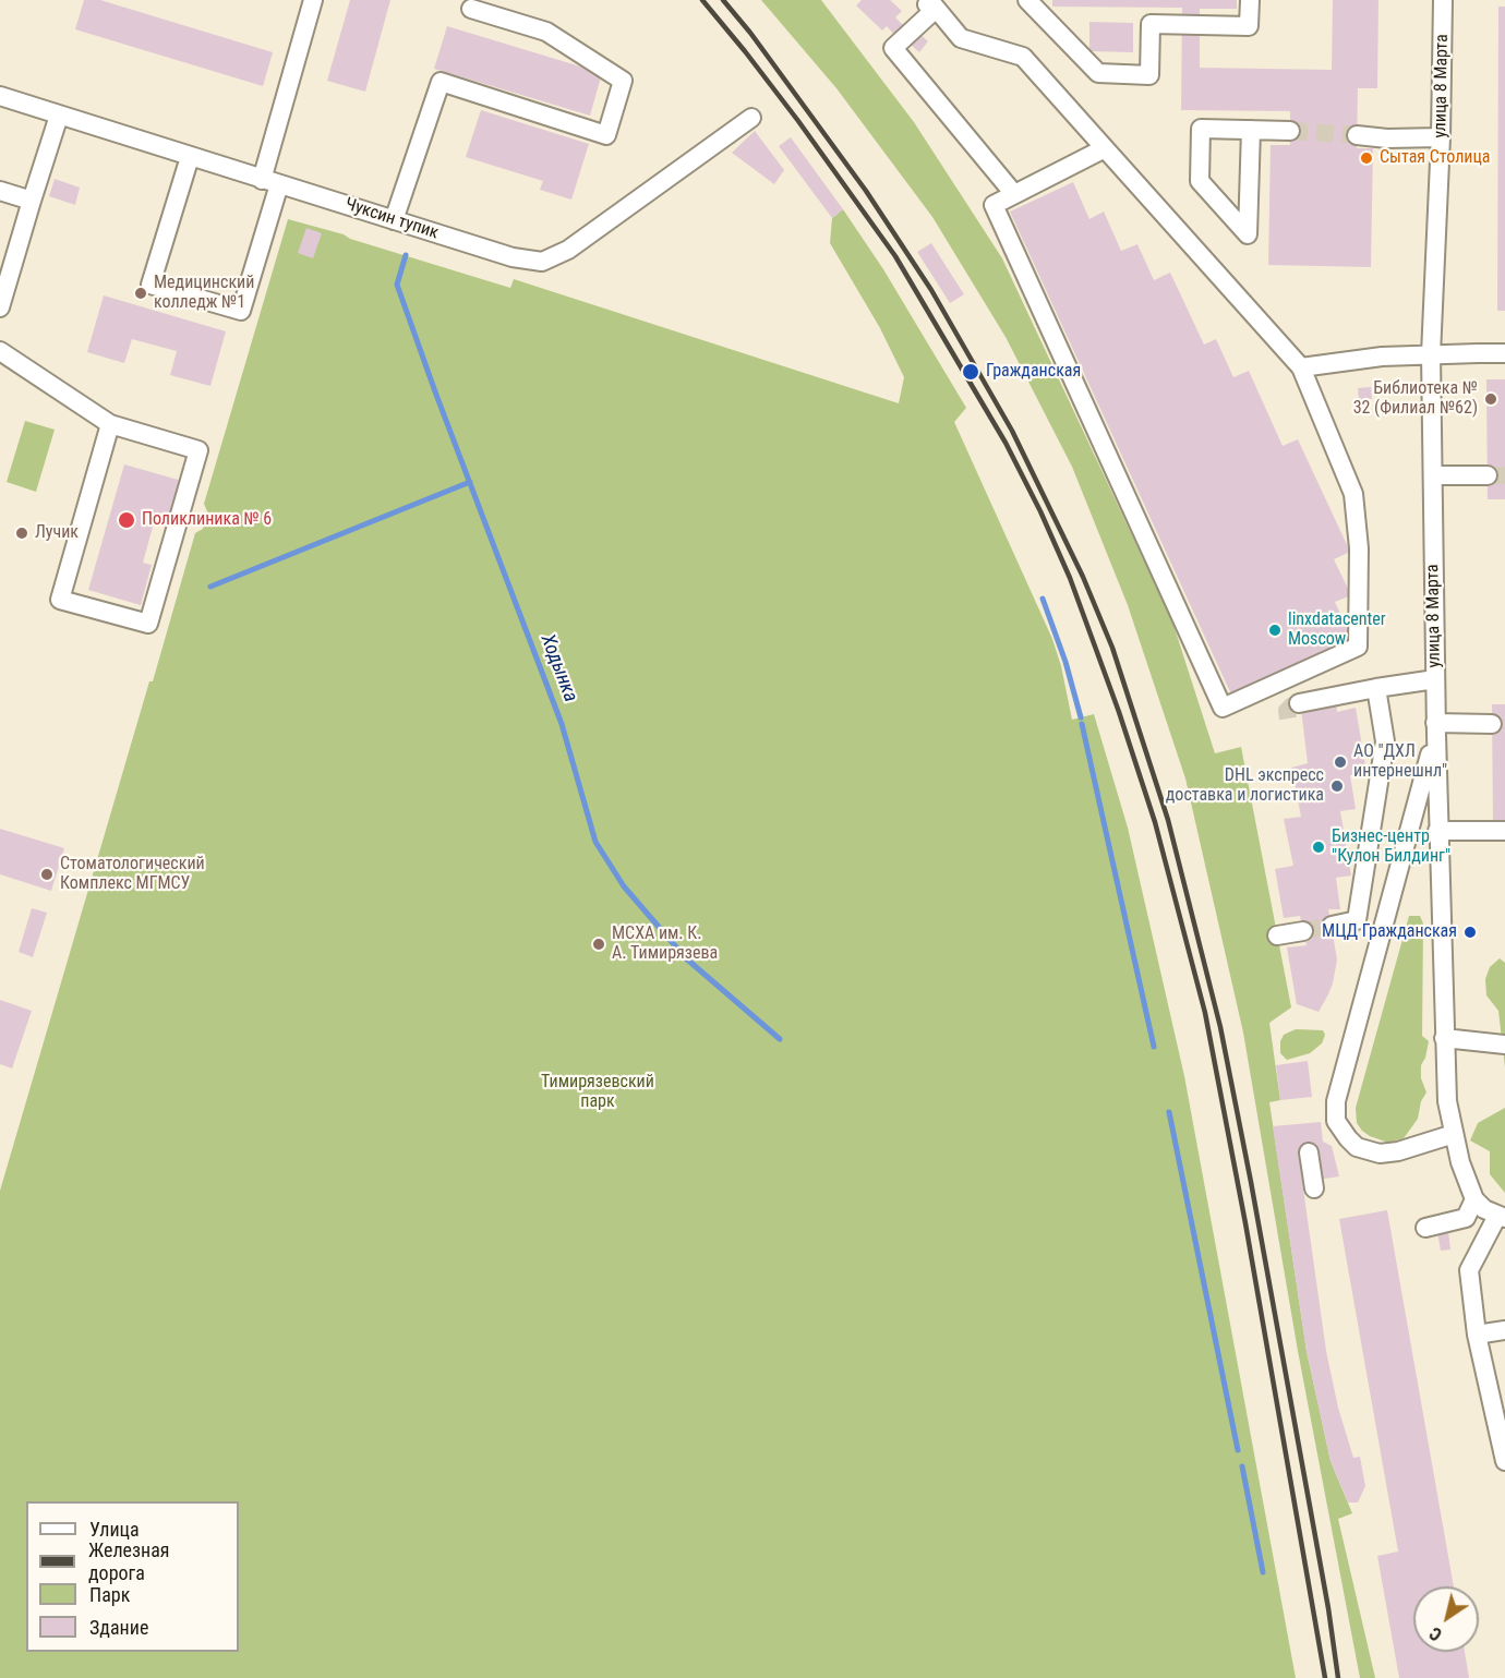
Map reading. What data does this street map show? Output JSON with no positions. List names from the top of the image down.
{
  "streets": {
    "street": ["улица 8 Марта", "Чуксин тупик"]
  },
  "water": ["Ходынка"],
  "parks": ["Тимирязевский парк"],
  "places": [
    "Сытая Столица",
    "Медицинский колледж №1",
    "Гражданская",
    "Библиотека № 32 (Филиал №62)",
    "Поликлиника № 6",
    "Лучик",
    "linxdatacenter Moscow",
    "АО \"ДХЛ интернешнл\"",
    "DHL экспресс доставка и логистика",
    "Бизнес-центр \"Кулон Билдинг\"",
    "Стоматологический Комплекс МГМСУ",
    "МЦД Гражданская",
    "МСХА им. К. А. Тимирязева"
  ],
  "legend": [
    "Улица",
    "Железная дорога",
    "Парк",
    "Здание"
  ],
  "north": "bottom left"
}
